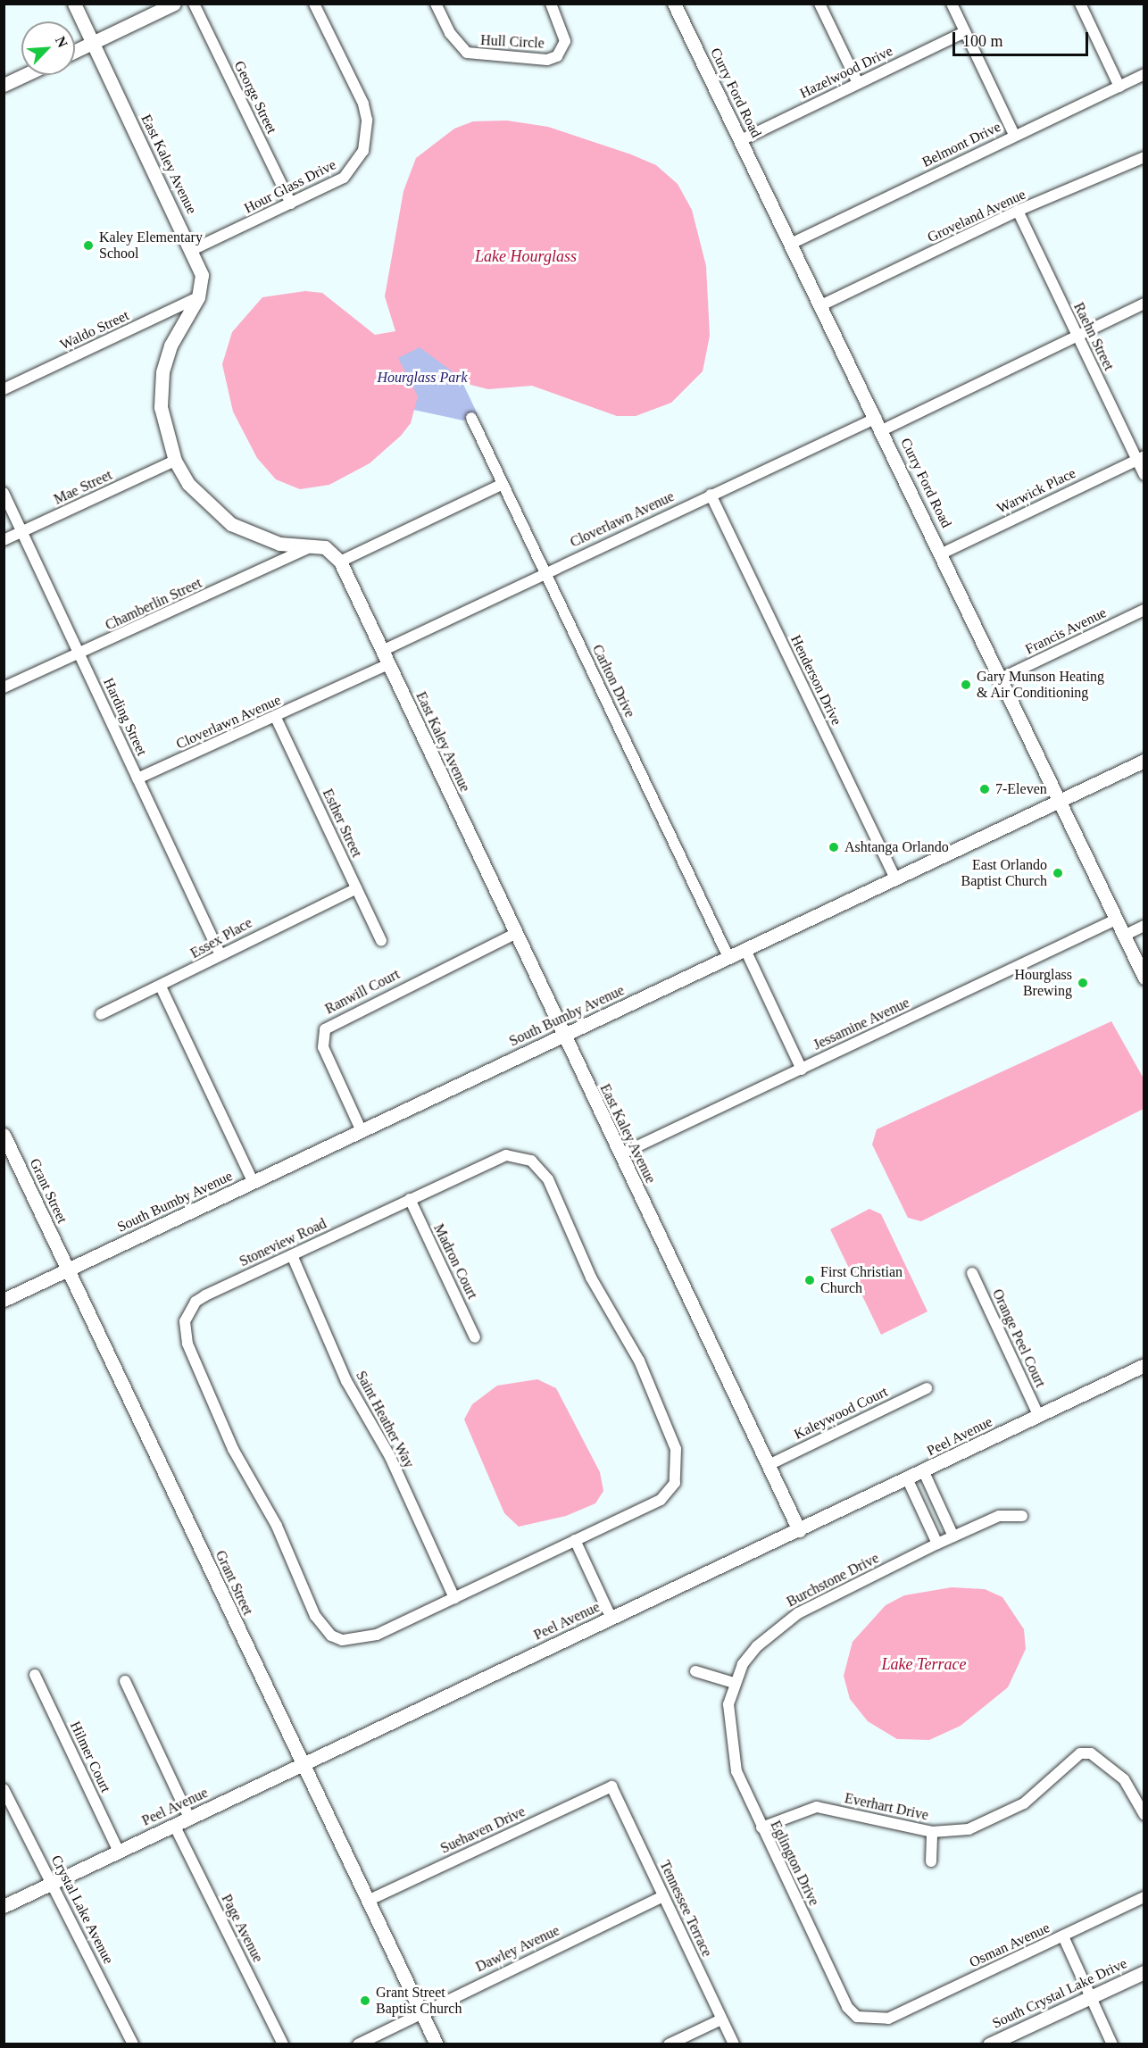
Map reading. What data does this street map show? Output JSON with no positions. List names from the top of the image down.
{
  "streets": {
    "street": [
      "Hull Circle",
      "Hazelwood Drive",
      "Curry Ford Road",
      "George Street",
      "Belmont Drive",
      "East Kaley Avenue",
      "Hour Glass Drive",
      "Groveland Avenue",
      "Waldo Street",
      "Raehn Street",
      "Mae Street",
      "Warwick Place",
      "Cloverlawn Avenue",
      "Chamberlin Street",
      "Francis Avenue",
      "Henderson Drive",
      "Carlton Drive",
      "Harding Street",
      "Esther Street",
      "Essex Place",
      "Ranwill Court",
      "South Bumby Avenue",
      "Jessamine Avenue",
      "Grant Street",
      "Stoneview Road",
      "Madron Court",
      "Orange Peel Court",
      "Kaleywood Court",
      "Saint Heather Way",
      "Peel Avenue",
      "Burchstone Drive",
      "Hilmer Court",
      "Everhart Drive",
      "Suehaven Drive",
      "Eglington Drive",
      "Tennessee Terrace",
      "Crystal Lake Avenue",
      "Page Avenue",
      "Osman Avenue",
      "Dawley Avenue",
      "South Crystal Lake Drive"
    ]
  },
  "crossings": [
    ["Hazelwood Drive", "Curry Ford Road"],
    ["Curry Ford Road", "Belmont Drive"],
    ["Curry Ford Road", "Groveland Avenue"],
    ["Curry Ford Road", "Warwick Place"],
    ["Curry Ford Road", "Cloverlawn Avenue"],
    ["Curry Ford Road", "Francis Avenue"],
    ["Curry Ford Road", "South Bumby Avenue"],
    ["Curry Ford Road", "Jessamine Avenue"],
    ["George Street", "Hour Glass Drive"],
    ["East Kaley Avenue", "Hour Glass Drive"],
    ["East Kaley Avenue", "Waldo Street"],
    ["East Kaley Avenue", "Mae Street"],
    ["East Kaley Avenue", "Cloverlawn Avenue"],
    ["East Kaley Avenue", "Chamberlin Street"],
    ["East Kaley Avenue", "Ranwill Court"],
    ["East Kaley Avenue", "South Bumby Avenue"],
    ["East Kaley Avenue", "Jessamine Avenue"],
    ["East Kaley Avenue", "Kaleywood Court"],
    ["East Kaley Avenue", "Peel Avenue"],
    ["Groveland Avenue", "Raehn Street"],
    ["Raehn Street", "Warwick Place"],
    ["Raehn Street", "Cloverlawn Avenue"],
    ["Mae Street", "Harding Street"],
    ["Cloverlawn Avenue", "Henderson Drive"],
    ["Cloverlawn Avenue", "Carlton Drive"],
    ["Cloverlawn Avenue", "Harding Street"],
    ["Cloverlawn Avenue", "Esther Street"],
    ["Chamberlin Street", "Harding Street"],
    ["Henderson Drive", "South Bumby Avenue"],
    ["Carlton Drive", "South Bumby Avenue"],
    ["Harding Street", "Essex Place"],
    ["Esther Street", "Essex Place"],
    ["Ranwill Court", "South Bumby Avenue"],
    ["South Bumby Avenue", "Grant Street"],
    ["Grant Street", "Peel Avenue"],
    ["Grant Street", "Suehaven Drive"],
    ["Grant Street", "Dawley Avenue"],
    ["Stoneview Road", "Madron Court"],
    ["Stoneview Road", "Saint Heather Way"],
    ["Orange Peel Court", "Peel Avenue"],
    ["Peel Avenue", "Hilmer Court"],
    ["Peel Avenue", "Crystal Lake Avenue"],
    ["Peel Avenue", "Page Avenue"],
    ["Burchstone Drive", "Eglington Drive"],
    ["Everhart Drive", "Eglington Drive"],
    ["Suehaven Drive", "Tennessee Terrace"],
    ["Eglington Drive", "Osman Avenue"],
    ["Tennessee Terrace", "Dawley Avenue"]
  ],
  "water": ["Lake Hourglass", "Lake Terrace"],
  "parks": ["Hourglass Park"],
  "places": [
    "Kaley Elementary School",
    "Gary Munson Heating & Air Conditioning",
    "7-Eleven",
    "Ashtanga Orlando",
    "East Orlando Baptist Church",
    "Hourglass Brewing",
    "First Christian Church",
    "Grant Street Baptist Church"
  ],
  "scale_bar": "100 m",
  "north": "top right"
}
